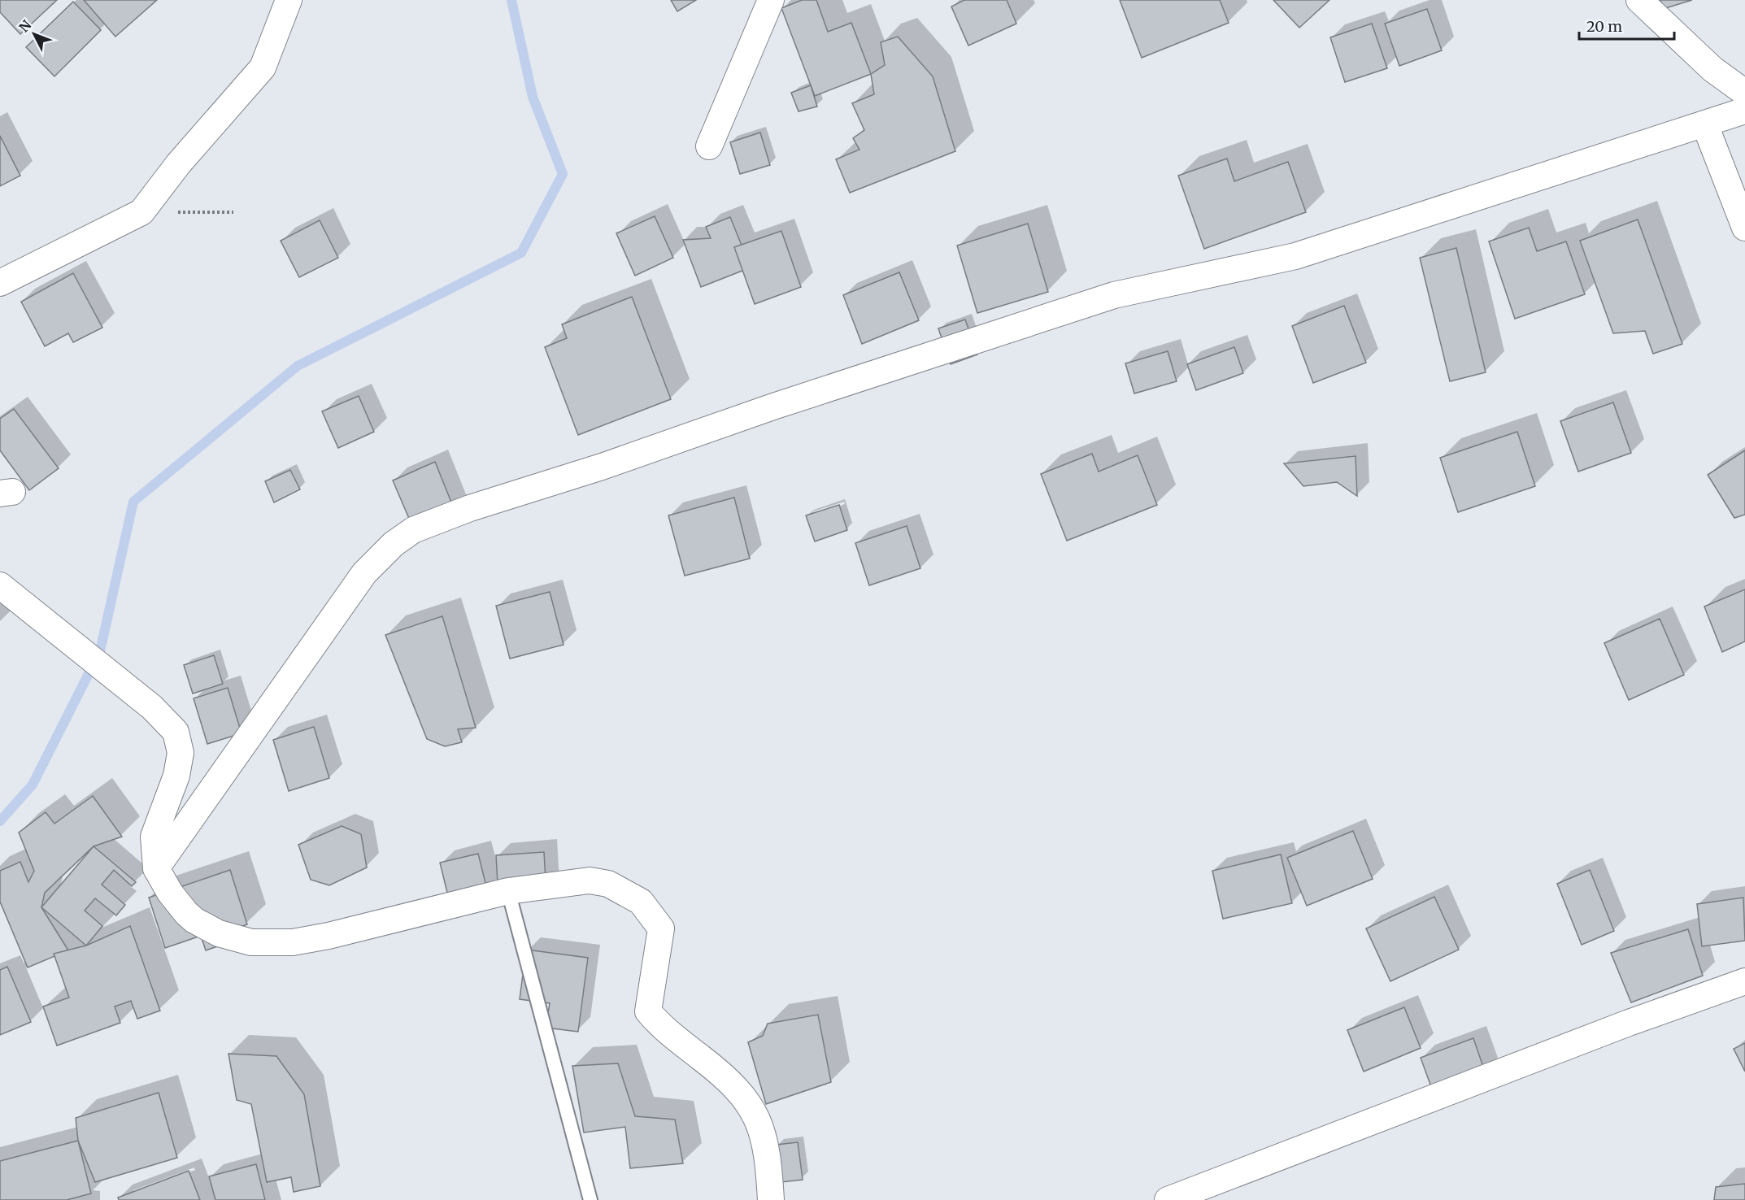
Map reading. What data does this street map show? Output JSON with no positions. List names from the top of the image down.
{
  "scale_bar": "20 m",
  "north": "top left"
}
